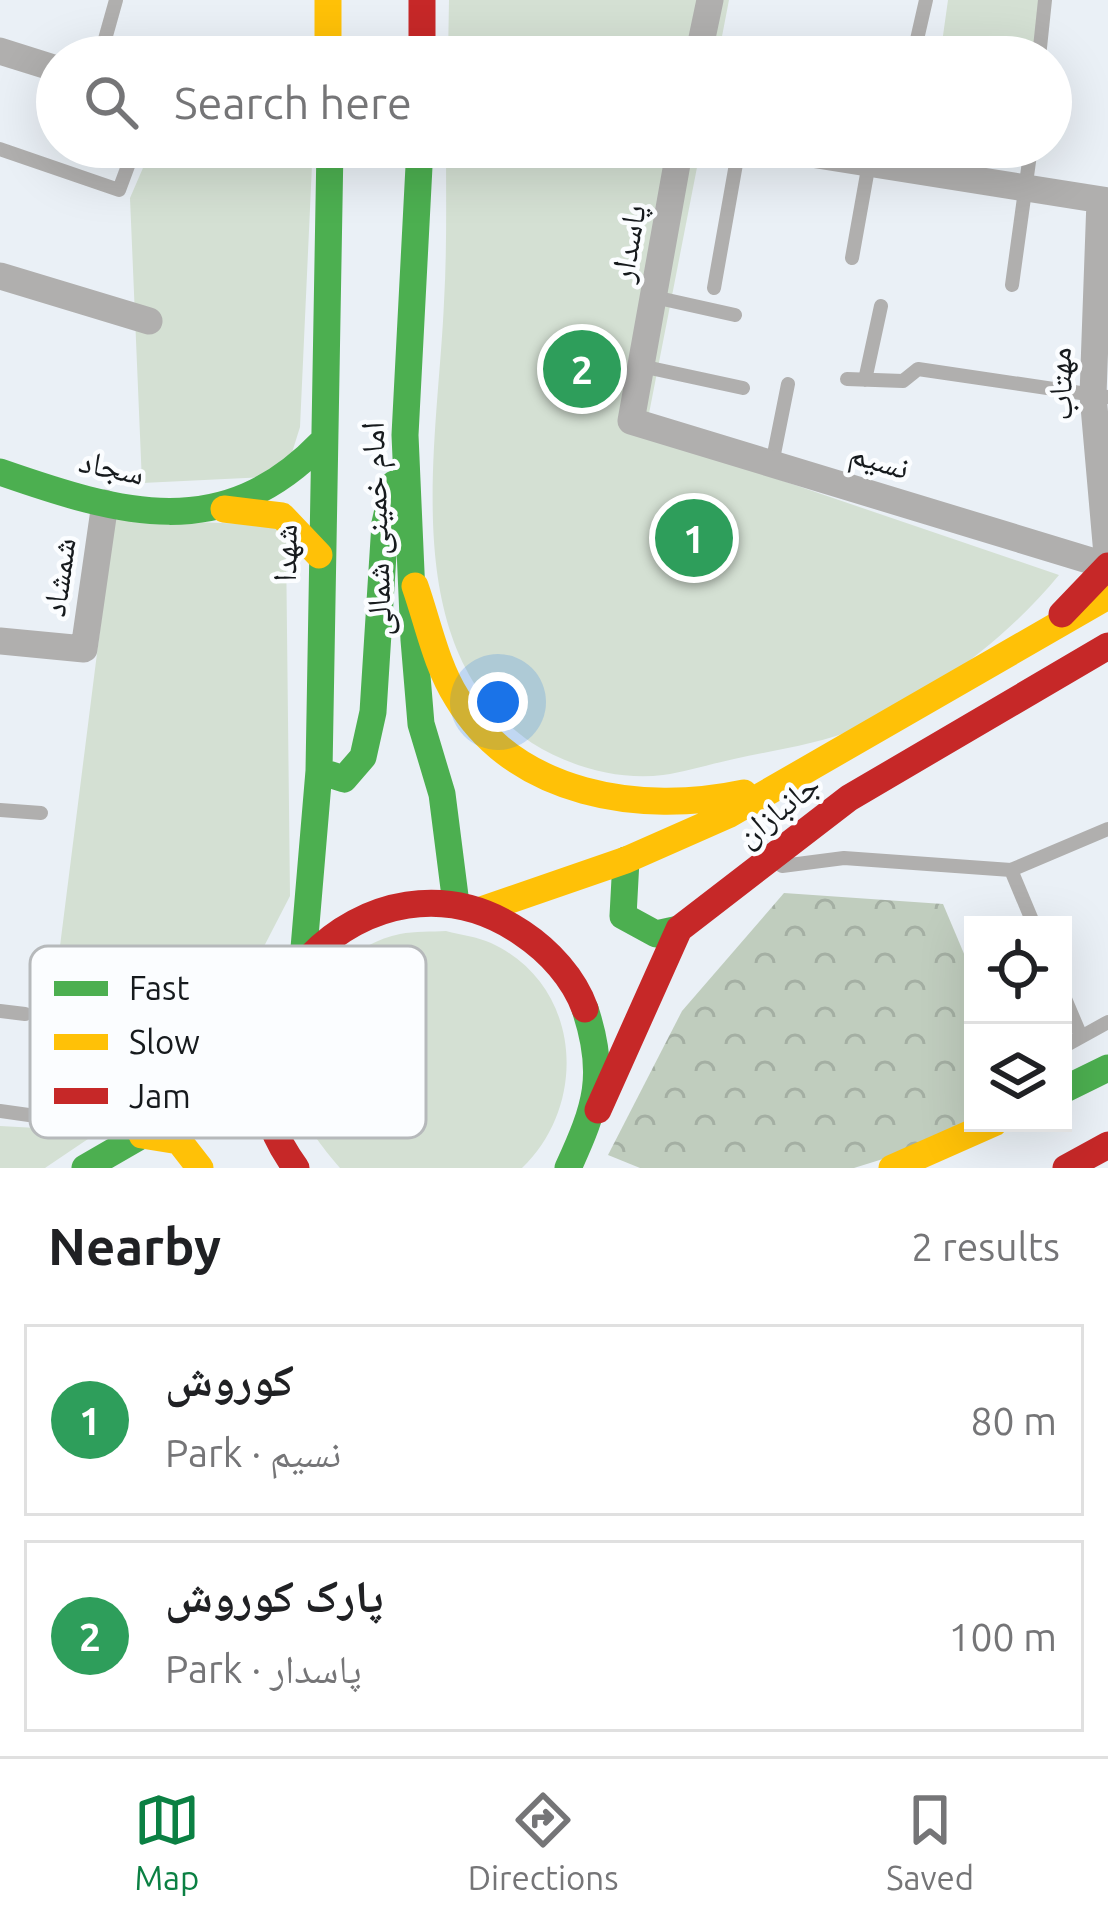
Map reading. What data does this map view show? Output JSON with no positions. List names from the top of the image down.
{
  "streets": {
    "main road": [
      "سجاد",
      "امام خمینی شمالی",
      "شهدا",
      "جانبازان"
    ],
    "street": [
      "پاسدار",
      "مهتاب",
      "نسیم",
      "شمشاد"
    ]
  },
  "crossings": [
    ["پاسدار", "نسیم"],
    ["مهتاب", "نسیم"],
    ["سجاد", "شهدا"],
    ["سجاد", "شمشاد"],
    ["امام خمینی شمالی", "جانبازان"]
  ],
  "legend": ["Fast", "Slow", "Jam"],
  "page": {
    "search": "Search here",
    "pins": ["2", "1"],
    "heading": ["Nearby", "2 results"],
    "list": [
      {
        "mark": "1",
        "name": "کوروش",
        "note": "Park · نسیم",
        "value": "80 m"
      },
      {
        "mark": "2",
        "name": "پارک کوروش",
        "note": "Park · پاسدار",
        "value": "100 m"
      }
    ],
    "nav": ["Map", "Directions", "Saved"]
  }
}
